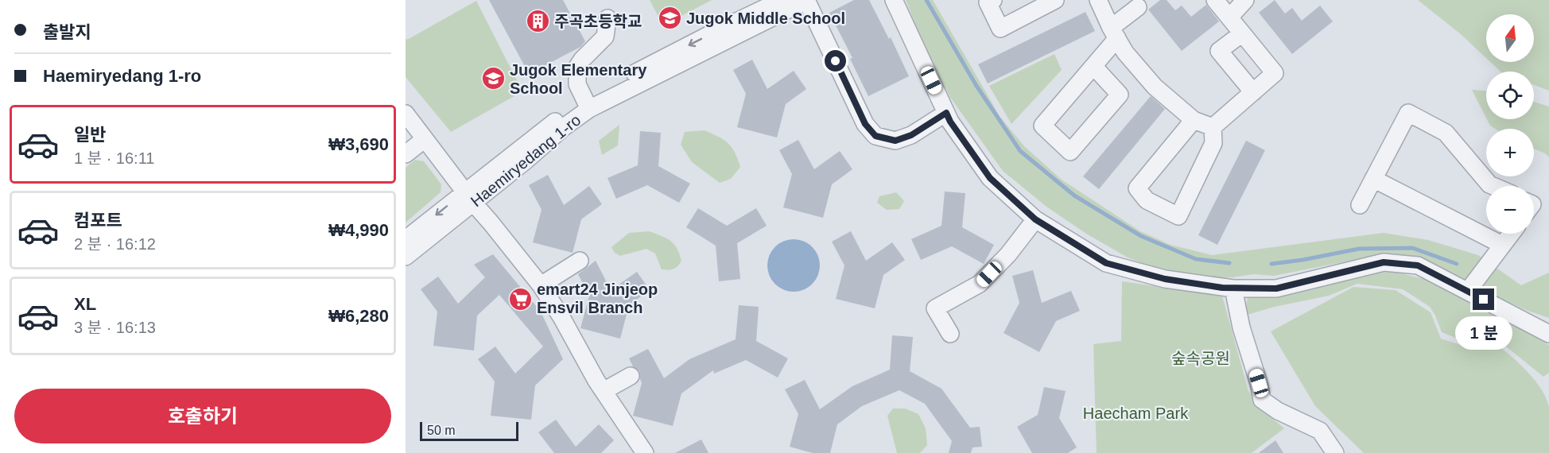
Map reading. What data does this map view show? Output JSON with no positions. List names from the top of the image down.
{
  "streets": {
    "street": ["Haemiryedang 1-ro"]
  },
  "parks": ["숲속공원", "Haecham Park"],
  "places": {
    "school or university": ["Jugok Middle School", "Jugok Elementary School"],
    "building": ["주곡초등학교"],
    "supermarket": ["emart24 Jinjeop Ensvil Branch"]
  },
  "scale_bar": "50 m",
  "north": "top",
  "page": {
    "banner": ["출발지", "Haemiryedang 1-ro"],
    "map_buttons": ["+", "−"],
    "list": [
      {
        "name": "일반",
        "note": "1 분 · 16:11",
        "value": "₩3,690"
      },
      {
        "name": "컴포트",
        "note": "2 분 · 16:12",
        "value": "₩4,990"
      },
      {
        "name": "XL",
        "note": "3 분 · 16:13",
        "value": "₩6,280"
      }
    ],
    "bubble": "1 분",
    "buttons": "호출하기",
    "scale": "50 m"
  }
}
